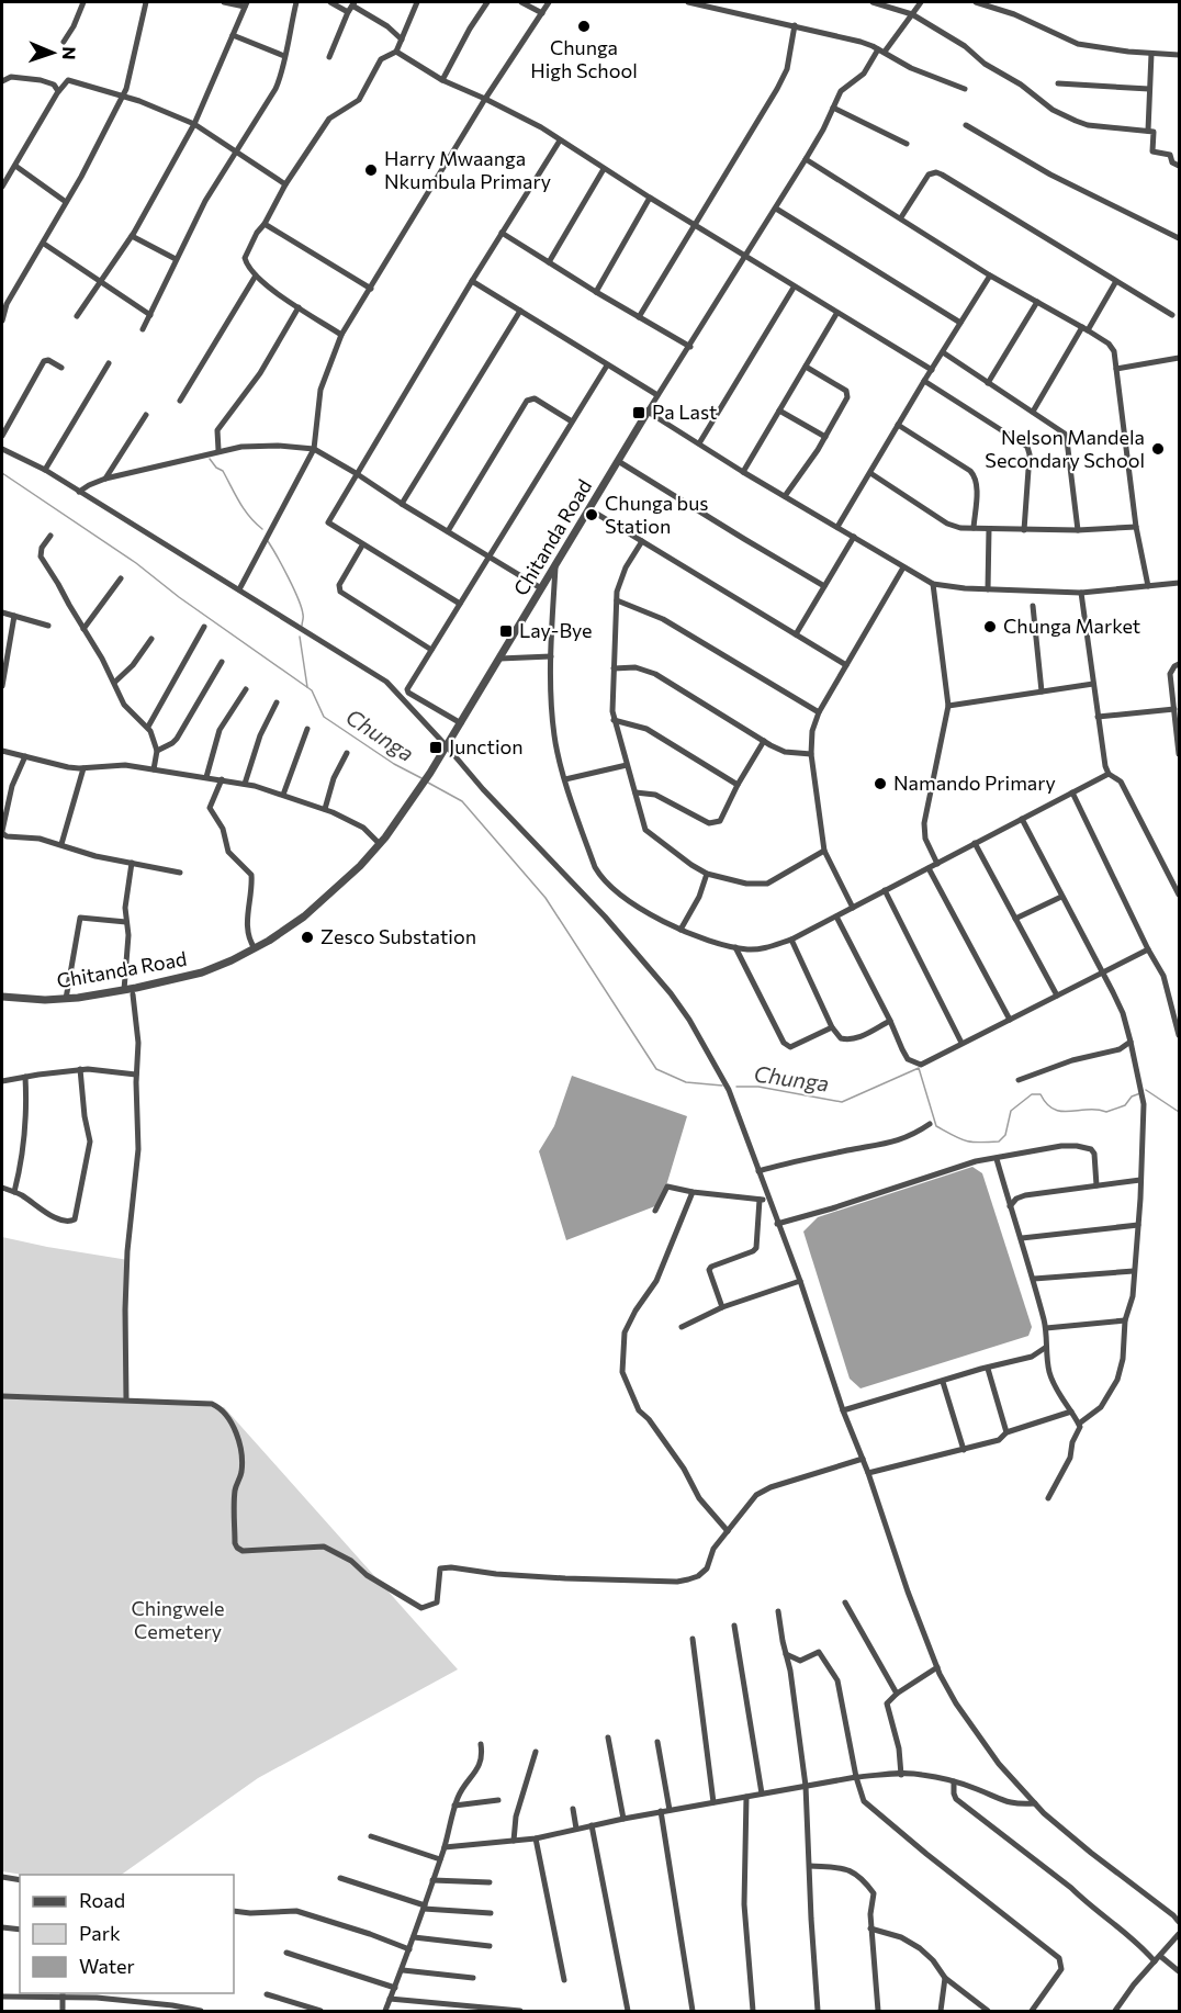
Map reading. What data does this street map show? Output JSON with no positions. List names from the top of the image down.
{
  "streets": {
    "street": ["Chitanda Road"]
  },
  "water": ["Chunga"],
  "parks": ["Chingwele Cemetery"],
  "places": {
    "other": [
      "Chunga High School",
      "Harry Mwaanga Nkumbula Primary",
      "Nelson Mandela Secondary School",
      "Chunga bus Station",
      "Chunga Market",
      "Namando Primary",
      "Zesco Substation"
    ],
    "transit": ["Pa Last", "Lay-Bye", "Junction"]
  },
  "legend": ["Road", "Park", "Water"],
  "north": "right"
}
